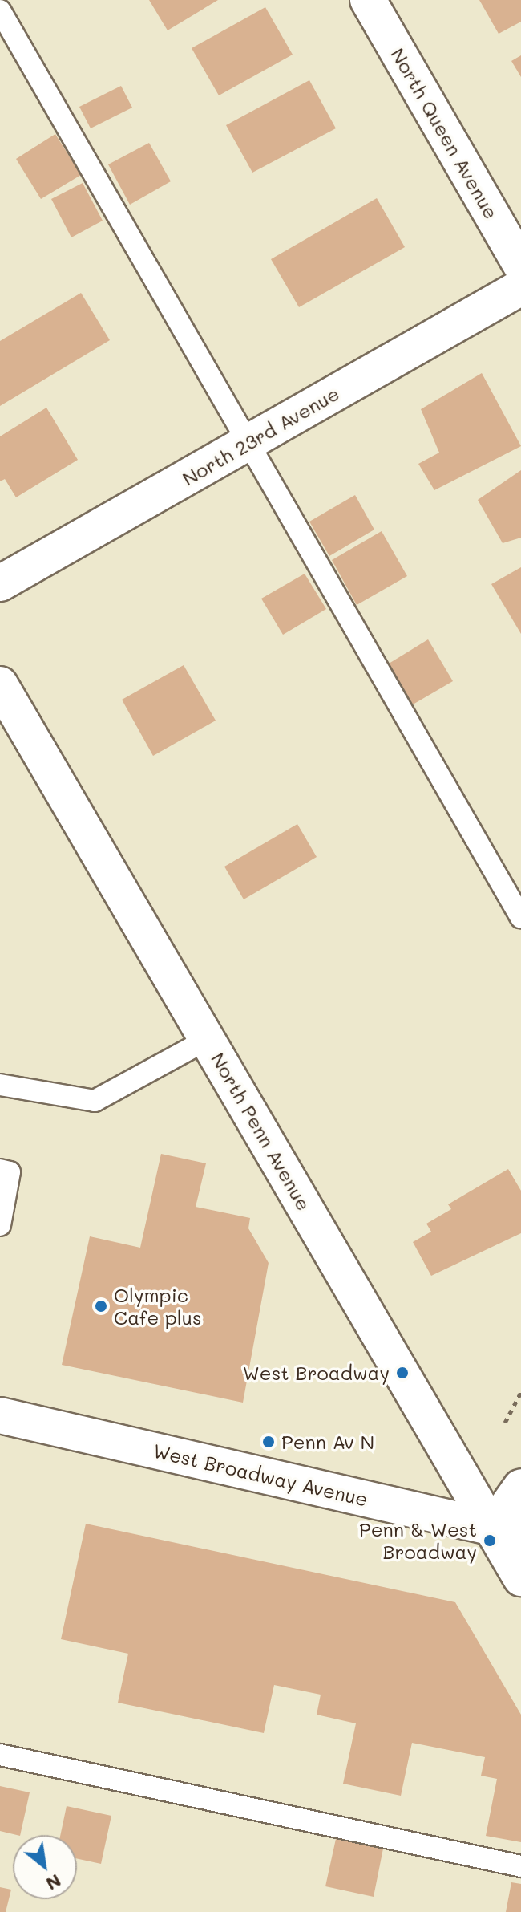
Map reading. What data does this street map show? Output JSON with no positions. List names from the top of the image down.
{
  "streets": {
    "main road": [
      "North Queen Avenue",
      "North 23rd Avenue",
      "North Penn Avenue",
      "West Broadway Avenue"
    ]
  },
  "crossings": [
    ["North Penn Avenue", "West Broadway Avenue"]
  ],
  "places": [
    "Olympic Cafe plus",
    "West Broadway",
    "Penn Av N",
    "Penn & West Broadway"
  ],
  "north": "bottom right"
}
